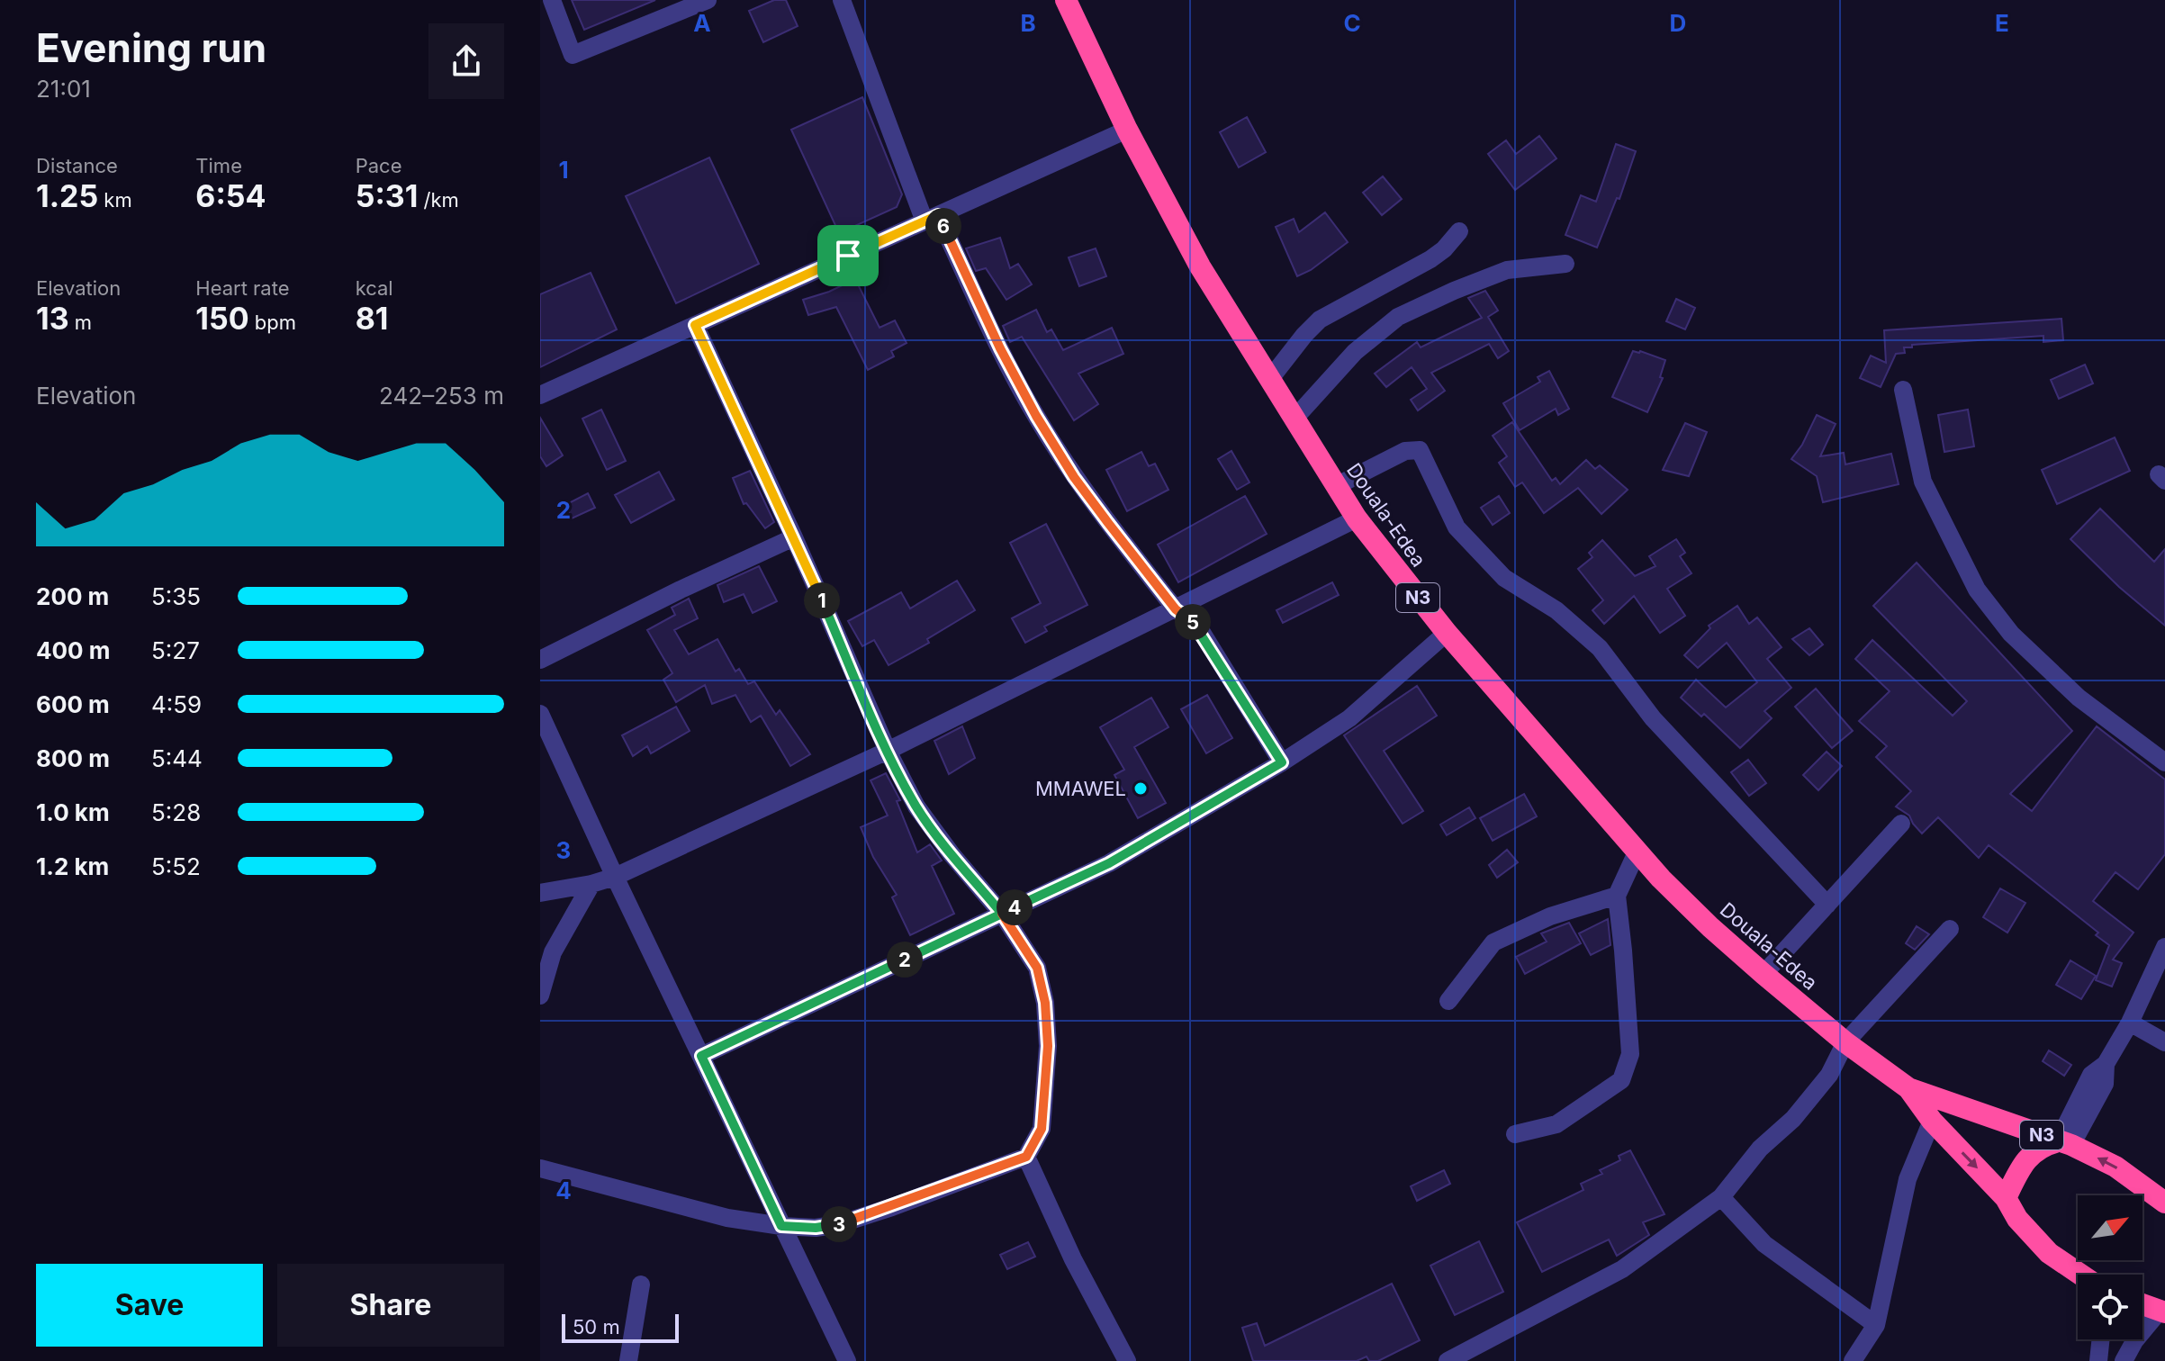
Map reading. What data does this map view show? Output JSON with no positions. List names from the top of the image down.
{
  "streets": {
    "highway": ["Douala-Edea", "N3"]
  },
  "places": ["MMAWEL"],
  "scale_bar": "50 m",
  "north": "top right",
  "page": {
    "heading": ["Evening run", "21:01"],
    "stats": [
      ["Distance", "1.25 km"],
      ["Time", "6:54"],
      ["Pace", "5:31 /km"],
      ["Elevation", "13 m"],
      ["Heart rate", "150 bpm"],
      ["kcal", "81"]
    ],
    "pins": [
      "6",
      "1",
      "5",
      "4",
      "2",
      "3"
    ],
    "chart": ["Elevation", "242–253 m"],
    "list": [
      {
        "name": "200 m",
        "note": "5:35"
      },
      {
        "name": "400 m",
        "note": "5:27"
      },
      {
        "name": "600 m",
        "note": "4:59"
      },
      {
        "name": "800 m",
        "note": "5:44"
      },
      {
        "name": "1.0 km",
        "note": "5:28"
      },
      {
        "name": "1.2 km",
        "note": "5:52"
      }
    ],
    "buttons": ["Save", "Share"],
    "scale": "50 m"
  },
  "grid": {
    "columns": [
      "A",
      "B",
      "C",
      "D",
      "E"
    ],
    "rows": [
      "1",
      "2",
      "3",
      "4"
    ]
  }
}
